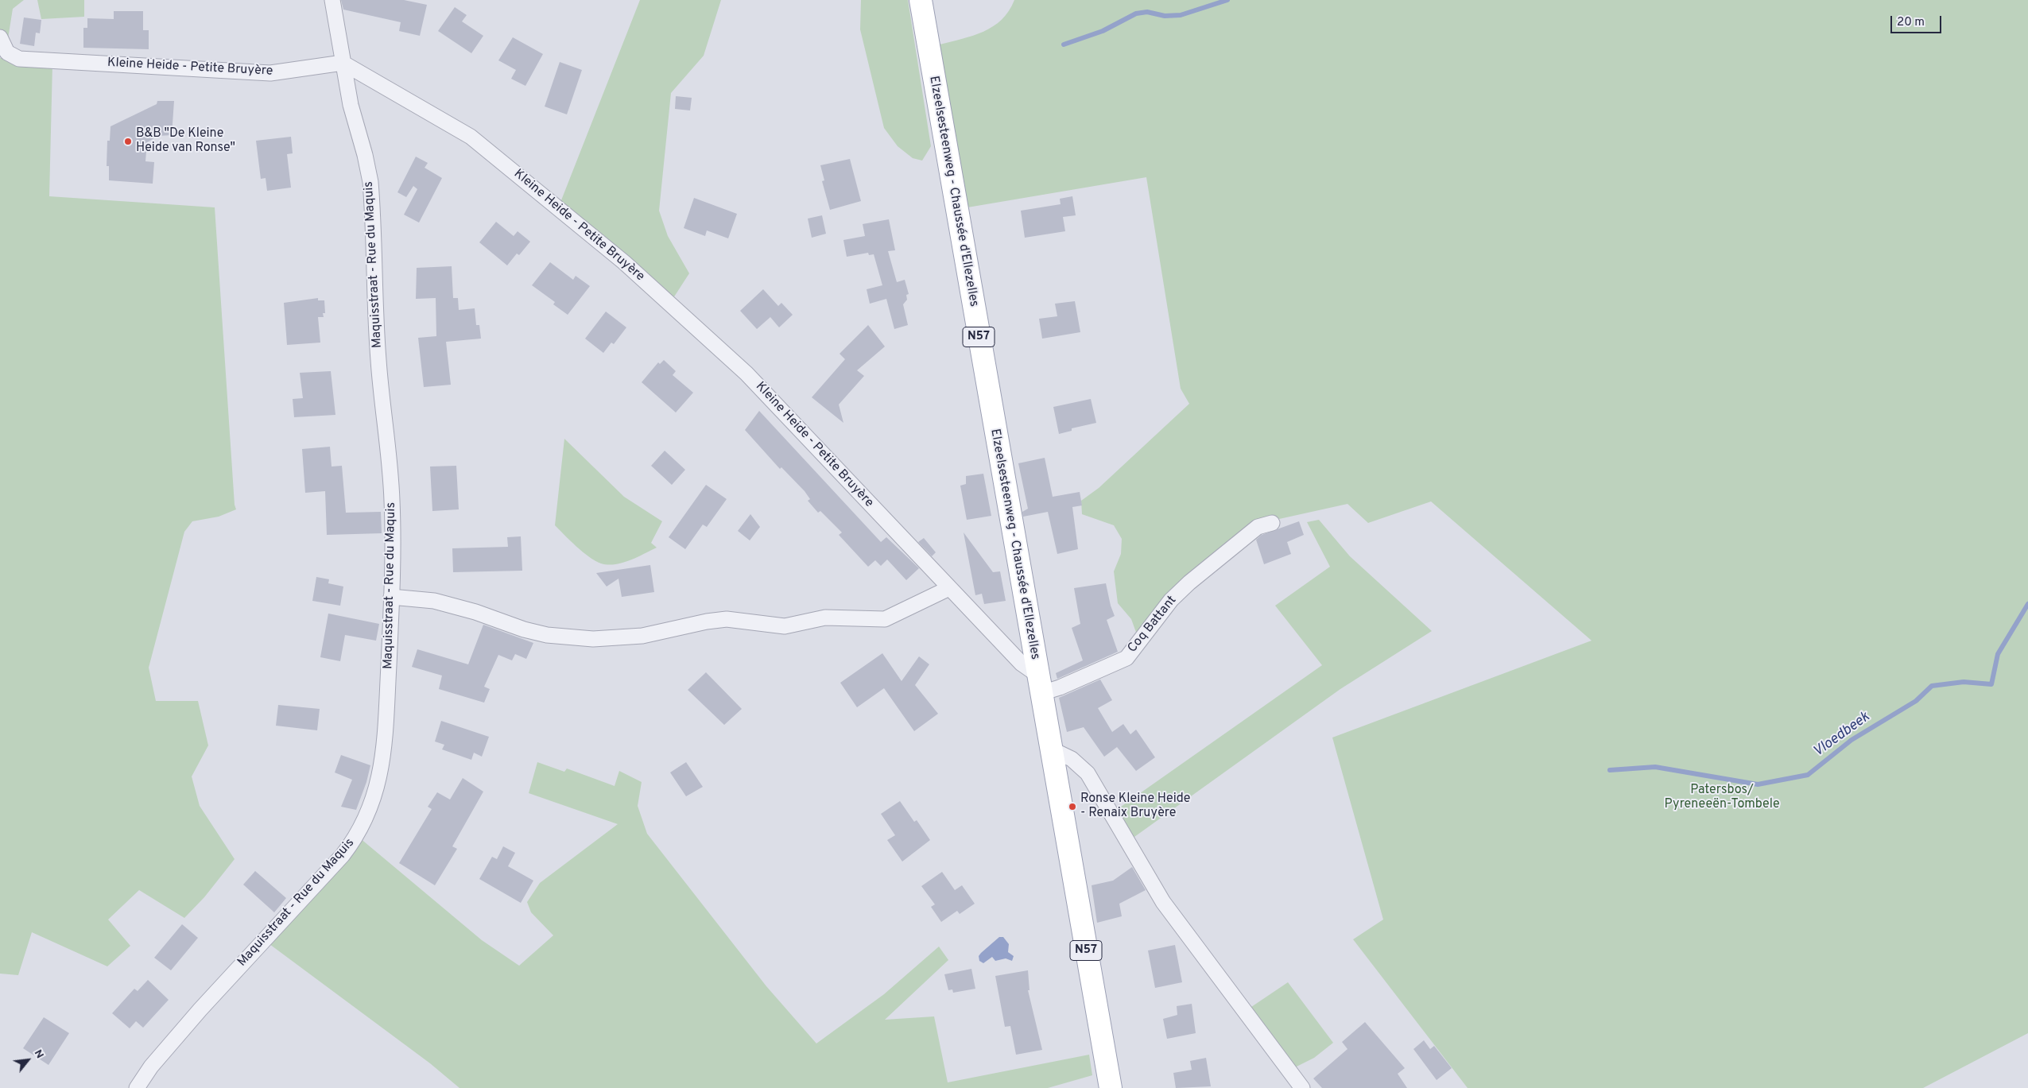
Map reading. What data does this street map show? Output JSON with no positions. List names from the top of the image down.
{
  "streets": {
    "main road": ["Elzeelsesteenweg - Chaussée d'Ellezelles", "N57"],
    "street": ["Kleine Heide - Petite Bruyère", "Maquisstraat - Rue du Maquis", "Coq Battant"]
  },
  "crossings": [
    ["Kleine Heide - Petite Bruyère", "Elzeelsesteenweg - Chaussée d'Ellezelles"],
    ["Kleine Heide - Petite Bruyère", "Maquisstraat - Rue du Maquis"],
    ["Kleine Heide - Petite Bruyère", "Coq Battant"],
    ["Elzeelsesteenweg - Chaussée d'Ellezelles", "Coq Battant"]
  ],
  "water": ["Vloedbeek"],
  "parks": ["Patersbos/ Pyreneeën-Tombele"],
  "places": ["B&B \"De Kleine Heide van Ronse\"", "Ronse Kleine Heide - Renaix Bruyère"],
  "scale_bar": "20 m",
  "north": "top right"
}
